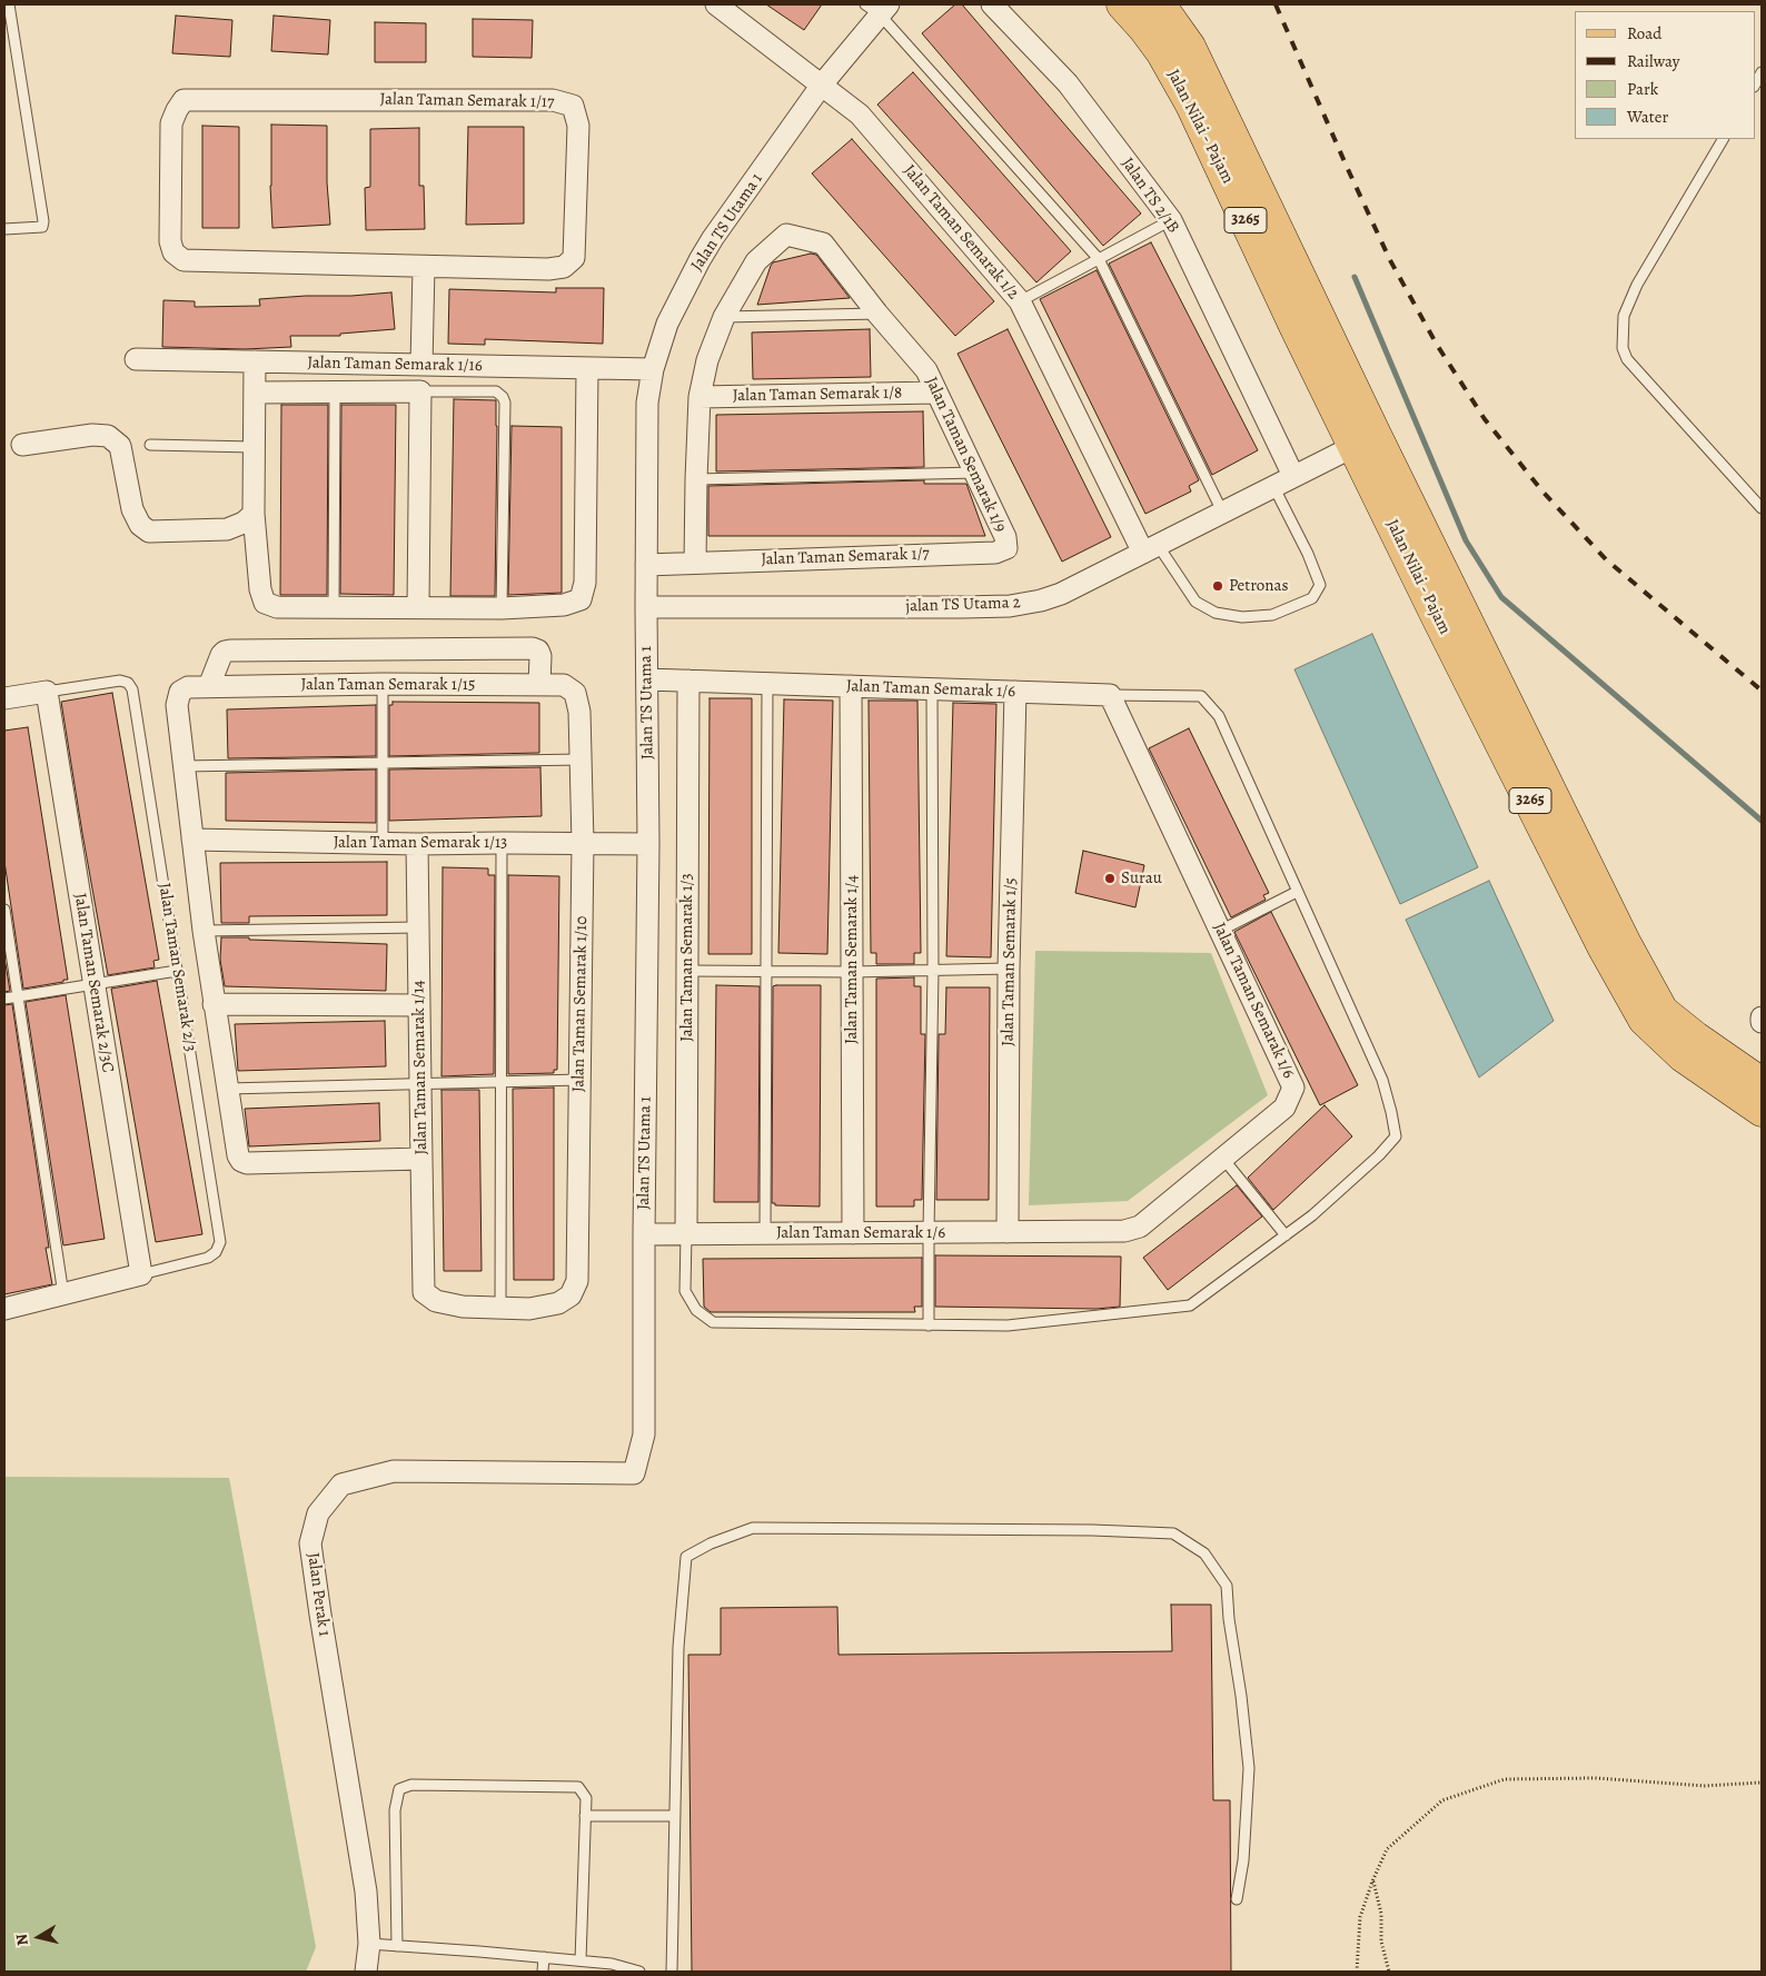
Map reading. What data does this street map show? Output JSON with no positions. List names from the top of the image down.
{
  "streets": {
    "main road": ["Jalan Nilai - Pajam", "3265"],
    "street": [
      "Jalan Taman Semarak 1/17",
      "Jalan TS 2/1B",
      "Jalan TS Utama 1",
      "Jalan Taman Semarak 1/2",
      "Jalan Taman Semarak 1/16",
      "Jalan Taman Semarak 1/8",
      "Jalan Taman Semarak 1/9",
      "Jalan Taman Semarak 1/7",
      "jalan TS Utama 2",
      "Jalan Taman Semarak 1/15",
      "Jalan Taman Semarak 1/6",
      "Jalan Taman Semarak 1/13",
      "Jalan Taman Semarak 1/3",
      "Jalan Taman Semarak 1/4",
      "Jalan Taman Semarak 1/5",
      "Jalan Taman Semarak 2/3C",
      "Jalan Taman Semarak 1/10",
      "Jalan Taman Semarak 1/14",
      "Jalan Perak 1"
    ],
    "lane": ["Jalan Taman Semarak 2/3"]
  },
  "crossings": [
    ["Jalan Nilai - Pajam", "jalan TS Utama 2"],
    ["Jalan TS 2/1B", "jalan TS Utama 2"],
    ["Jalan TS Utama 1", "Jalan Taman Semarak 1/2"],
    ["Jalan TS Utama 1", "Jalan Taman Semarak 1/16"],
    ["Jalan TS Utama 1", "Jalan Taman Semarak 1/7"],
    ["Jalan TS Utama 1", "jalan TS Utama 2"],
    ["Jalan TS Utama 1", "Jalan Taman Semarak 1/6"],
    ["Jalan TS Utama 1", "Jalan Taman Semarak 1/13"],
    ["Jalan TS Utama 1", "Jalan Perak 1"],
    ["Jalan Taman Semarak 1/2", "jalan TS Utama 2"],
    ["Jalan Taman Semarak 1/8", "Jalan Taman Semarak 1/9"],
    ["Jalan Taman Semarak 1/9", "Jalan Taman Semarak 1/7"],
    ["Jalan Taman Semarak 1/15", "Jalan Taman Semarak 1/10"],
    ["Jalan Taman Semarak 1/6", "Jalan Taman Semarak 1/3"],
    ["Jalan Taman Semarak 1/6", "Jalan Taman Semarak 1/4"],
    ["Jalan Taman Semarak 1/6", "Jalan Taman Semarak 1/5"],
    ["Jalan Taman Semarak 1/13", "Jalan Taman Semarak 1/10"],
    ["Jalan Taman Semarak 1/13", "Jalan Taman Semarak 1/14"],
    ["Jalan Taman Semarak 2/3", "Jalan Taman Semarak 2/3C"],
    ["Jalan Taman Semarak 1/10", "Jalan Taman Semarak 1/14"]
  ],
  "places": ["Petronas", "Surau"],
  "legend": [
    "Road",
    "Railway",
    "Park",
    "Water"
  ],
  "north": "left"
}
